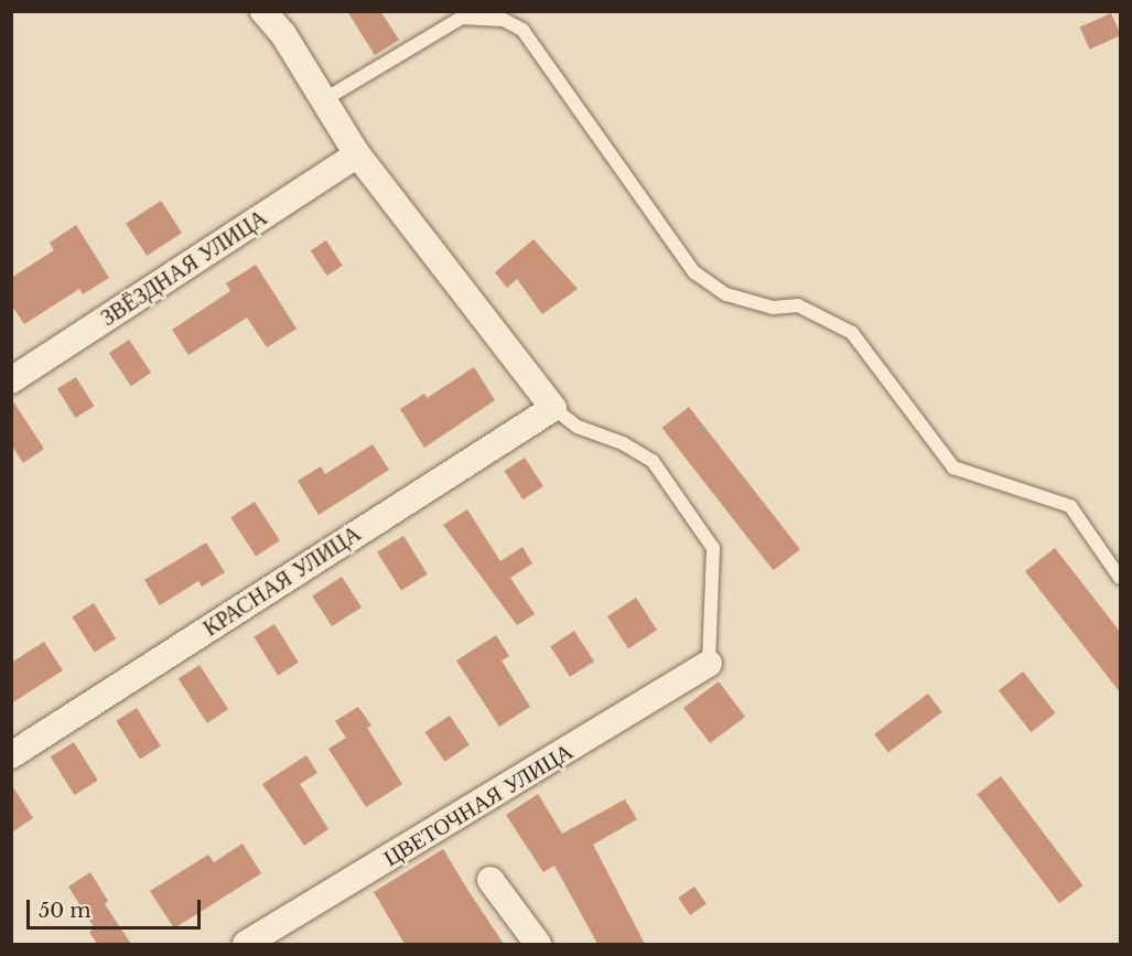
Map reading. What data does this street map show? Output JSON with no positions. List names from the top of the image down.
{
  "streets": {
    "street": ["ЗВЁЗДНАЯ УЛИЦА", "КРАСНАЯ УЛИЦА", "ЦВЕТОЧНАЯ УЛИЦА"]
  },
  "scale_bar": "50 m"
}
